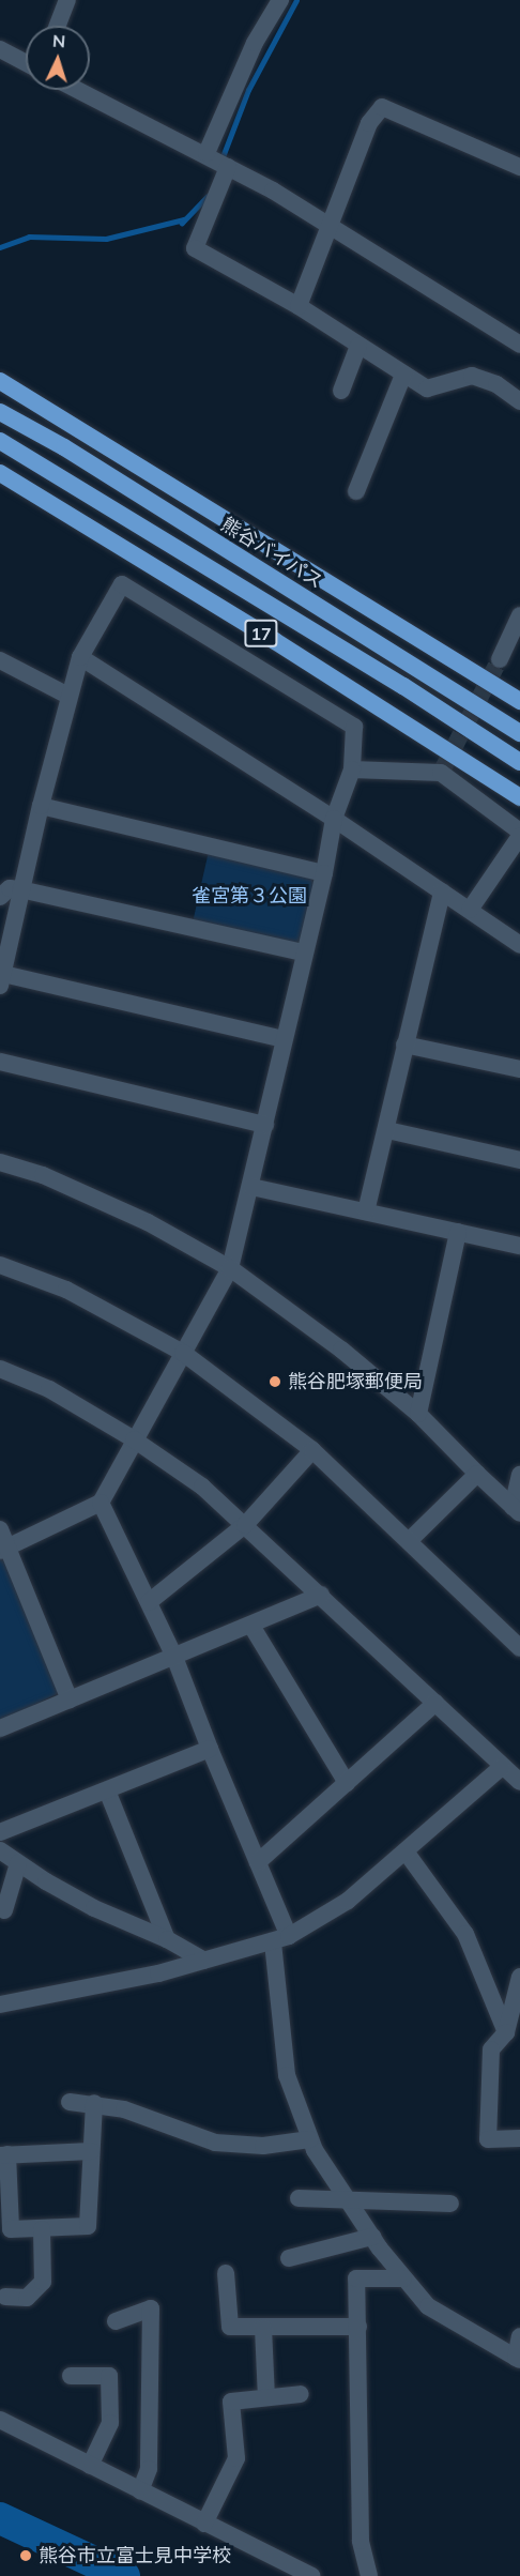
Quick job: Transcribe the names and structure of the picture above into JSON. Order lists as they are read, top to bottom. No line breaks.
{"streets":{"highway":["熊谷バイパス","17"]},"parks":["雀宮第３公園"],"places":["熊谷肥塚郵便局","熊谷市立富士見中学校"],"north":"top"}
